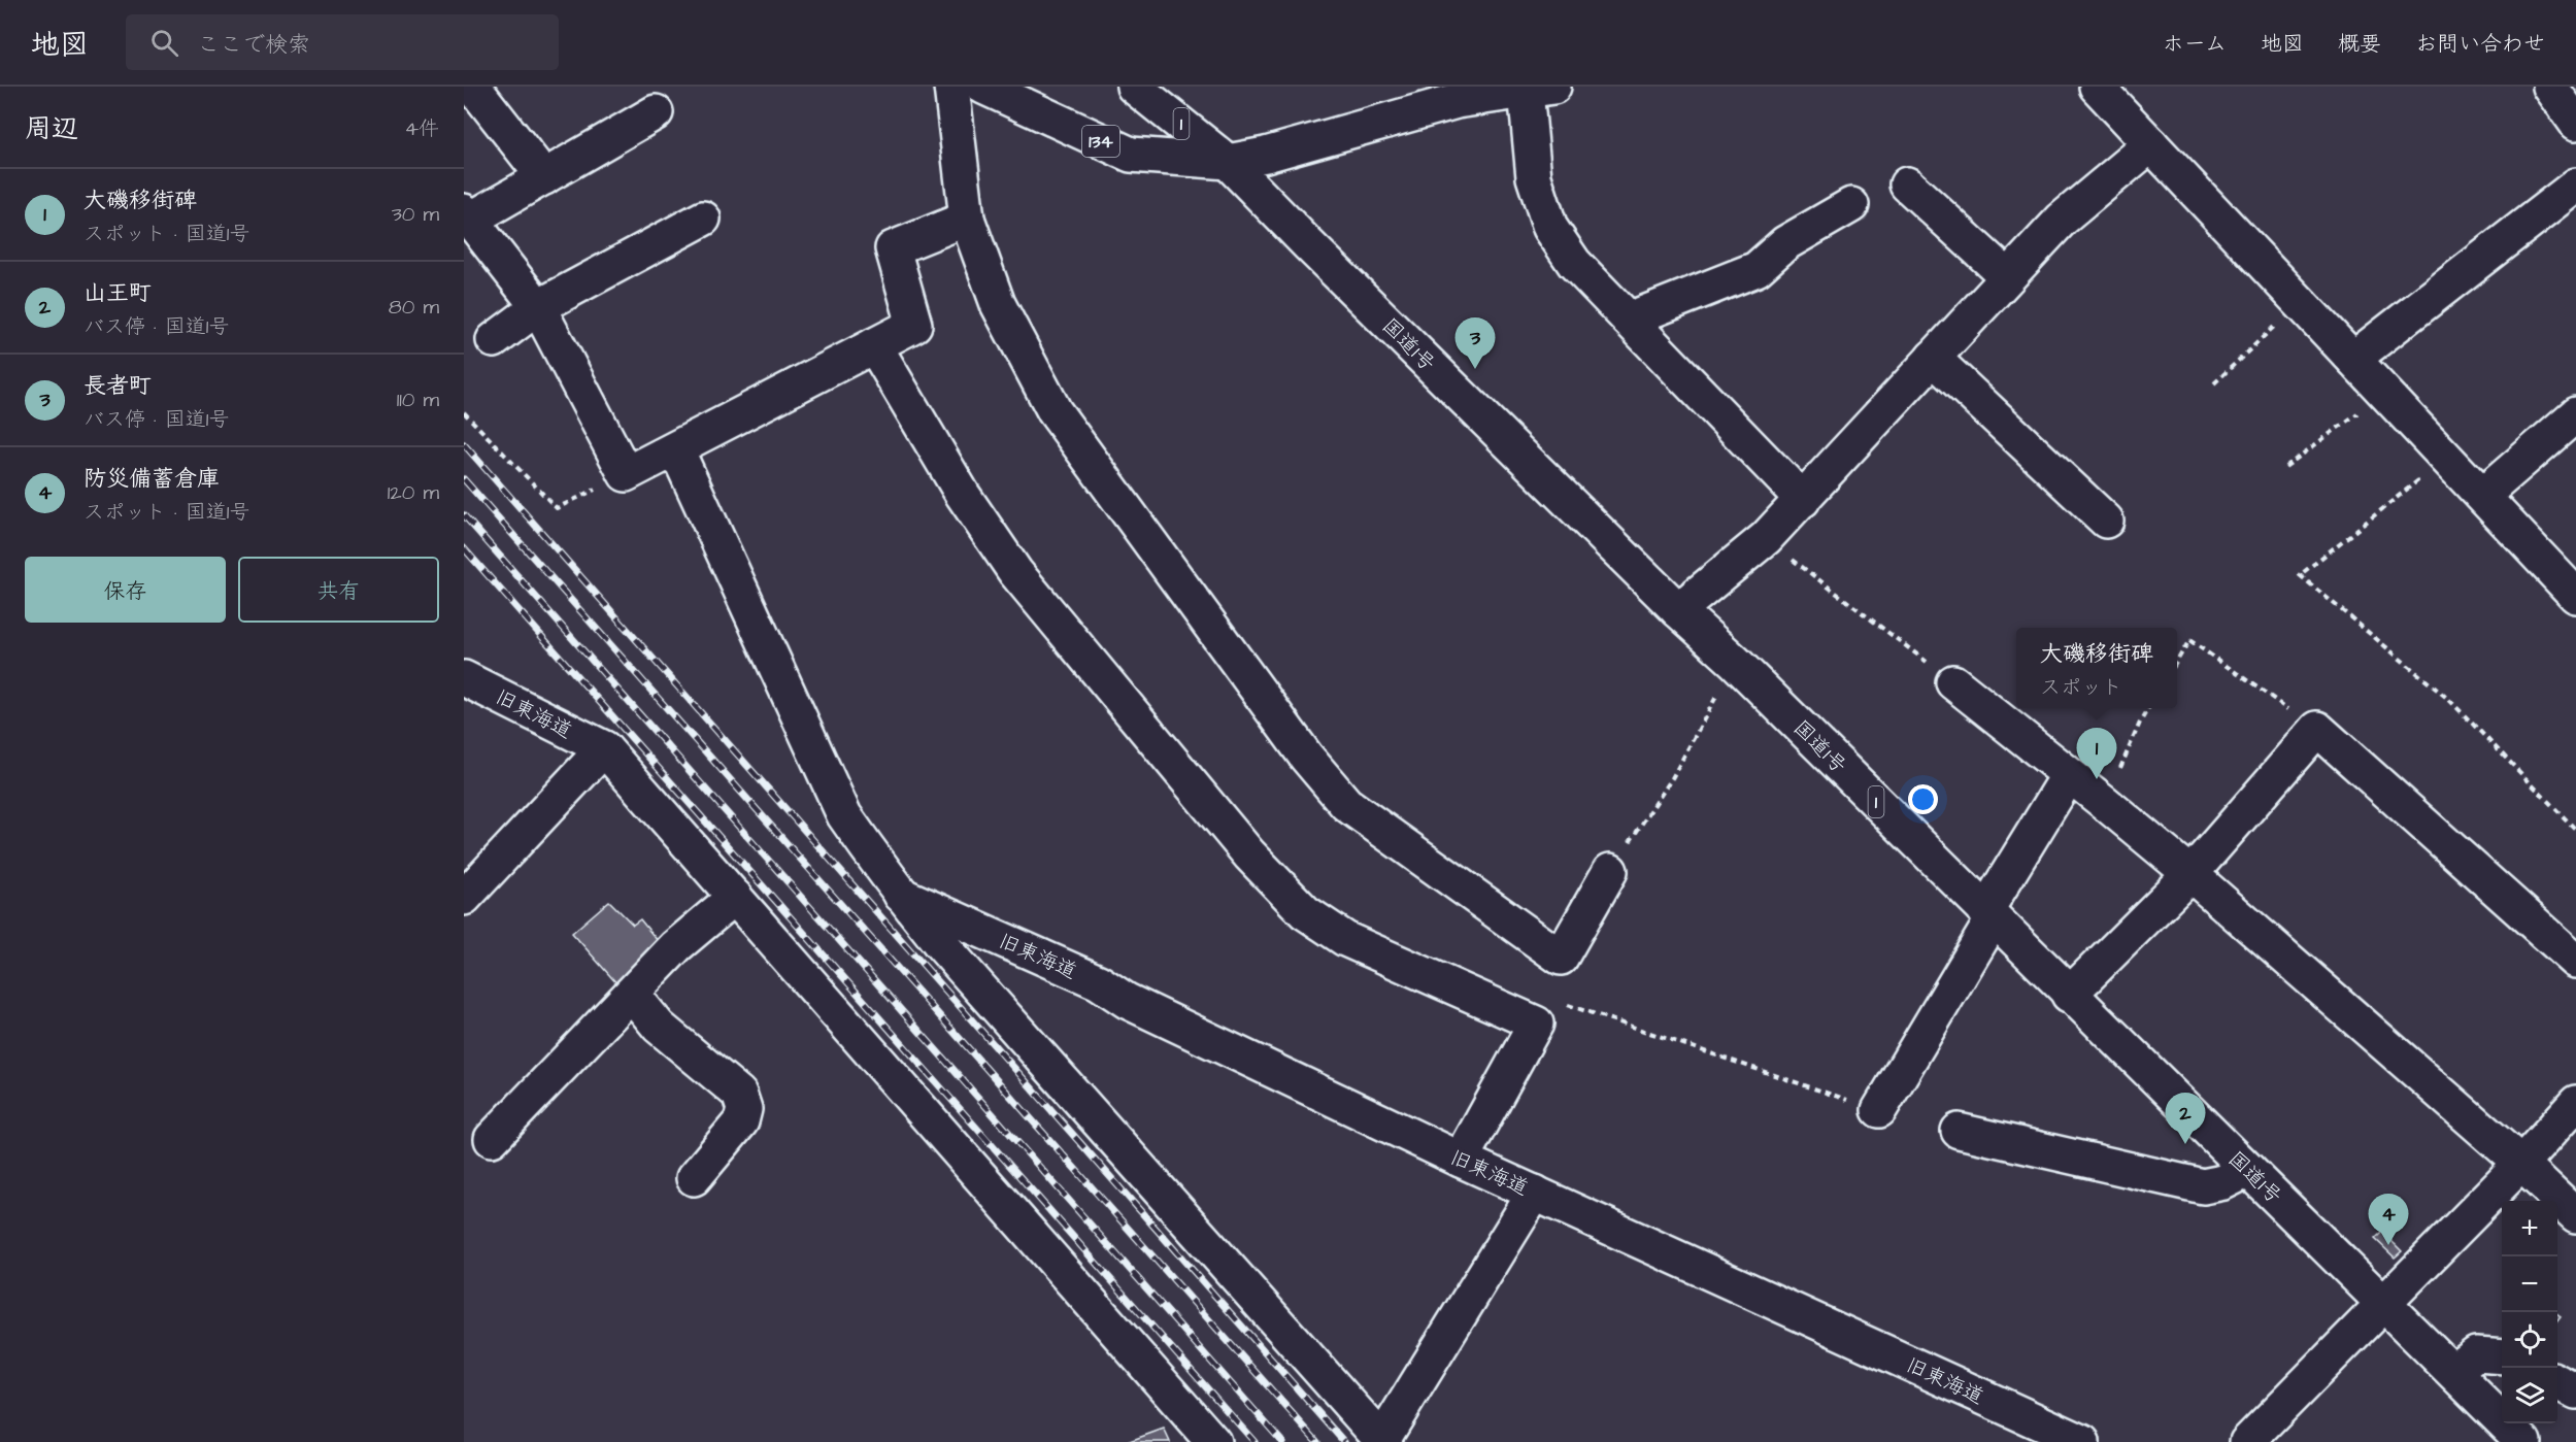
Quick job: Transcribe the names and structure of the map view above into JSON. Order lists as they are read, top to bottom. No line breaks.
{"streets":{"main road":["1","134","国道1号","旧東海道"]},"crossings":[["134","国道1号"]],"page":{"header":"地図","search":"ここで検索","nav":["ホーム","地図","概要","お問い合わせ"],"heading":["周辺","4件"],"list":[{"mark":"1","name":"大磯移街碑","note":"スポット · 国道1号","value":"30 m"},{"mark":"2","name":"山王町","note":"バス停 · 国道1号","value":"80 m"},{"mark":"3","name":"長者町","note":"バス停 · 国道1号","value":"110 m"},{"mark":"4","name":"防災備蓄倉庫","note":"スポット · 国道1号","value":"120 m"}],"pins":["3","1","2","4"],"buttons":["保存","共有"],"popup":["大磯移街碑","スポット"],"map_buttons":["+","−"]}}
